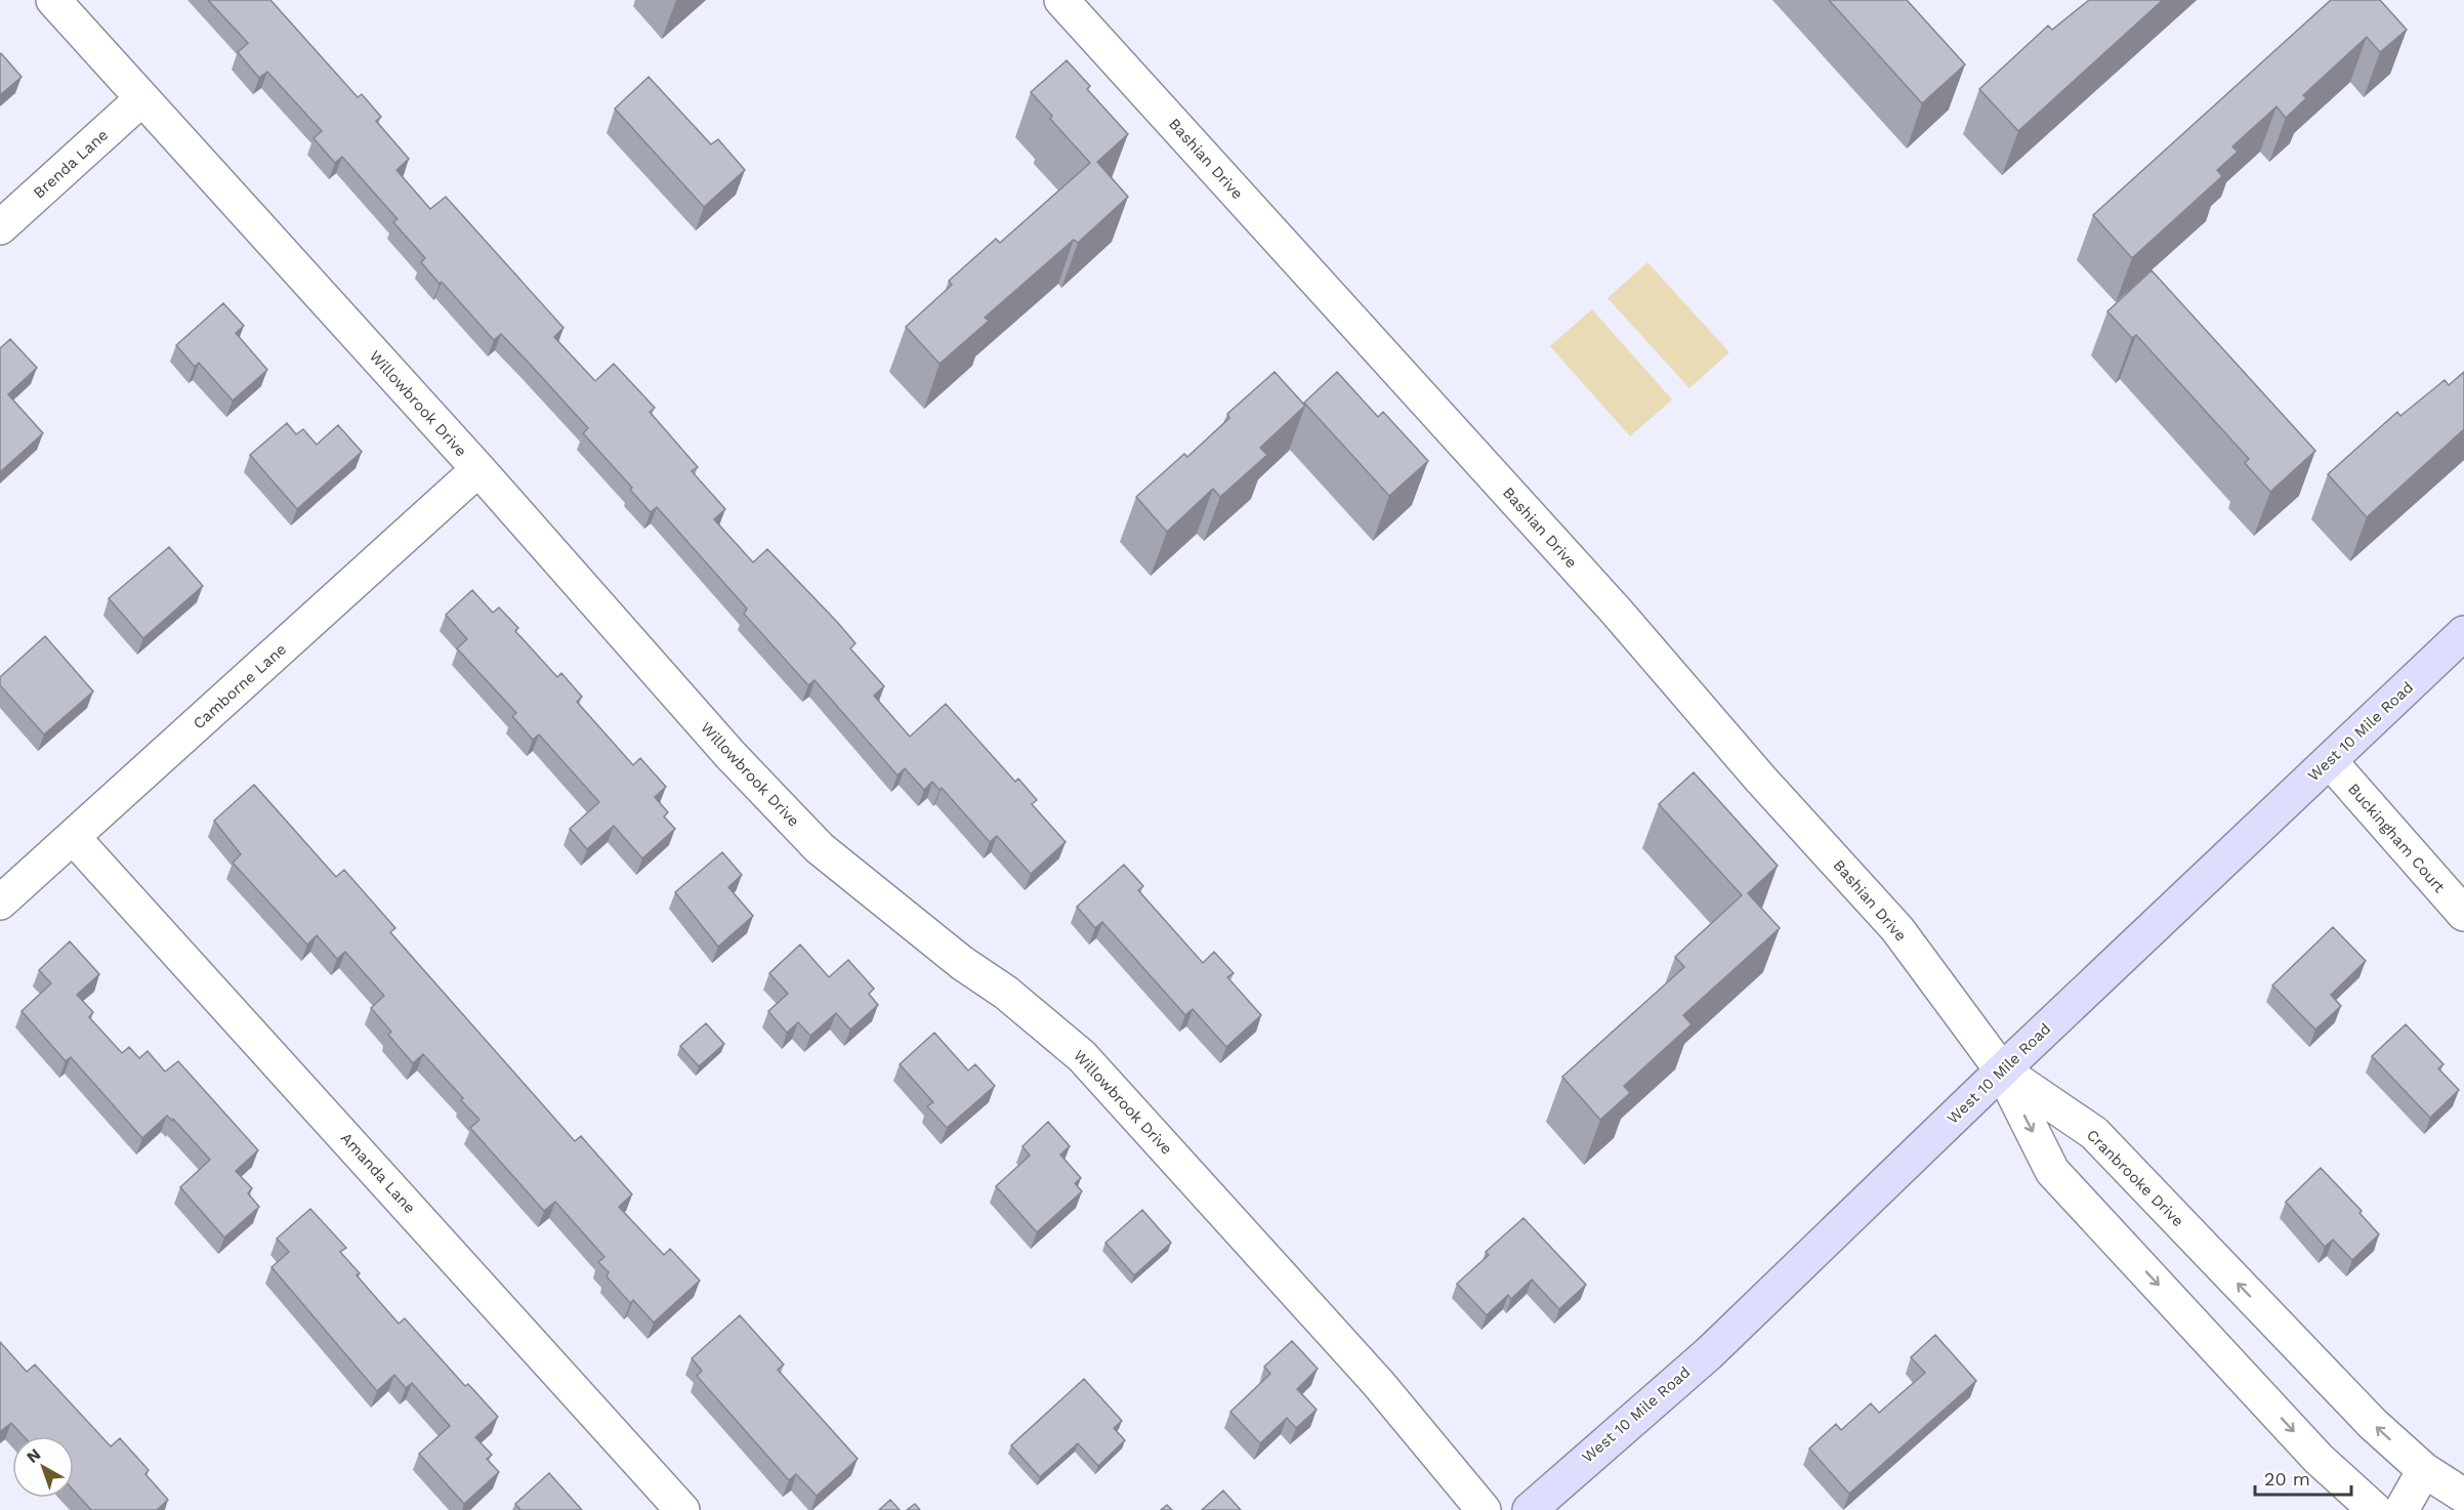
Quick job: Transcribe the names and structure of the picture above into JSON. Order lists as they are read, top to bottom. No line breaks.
{"streets":{"main road":["West 10 Mile Road"],"street":["Bashian Drive","Brenda Lane","Willowbrook Drive","Camborne Lane","Buckingham Court","Amanda Lane","Cranbrooke Drive"]},"crossings":[["Bashian Drive","West 10 Mile Road"],["Bashian Drive","Cranbrooke Drive"],["Brenda Lane","Willowbrook Drive"],["Willowbrook Drive","Camborne Lane"],["Camborne Lane","Amanda Lane"],["West 10 Mile Road","Buckingham Court"],["West 10 Mile Road","Cranbrooke Drive"]],"scale_bar":"20 m","north":"top left"}
